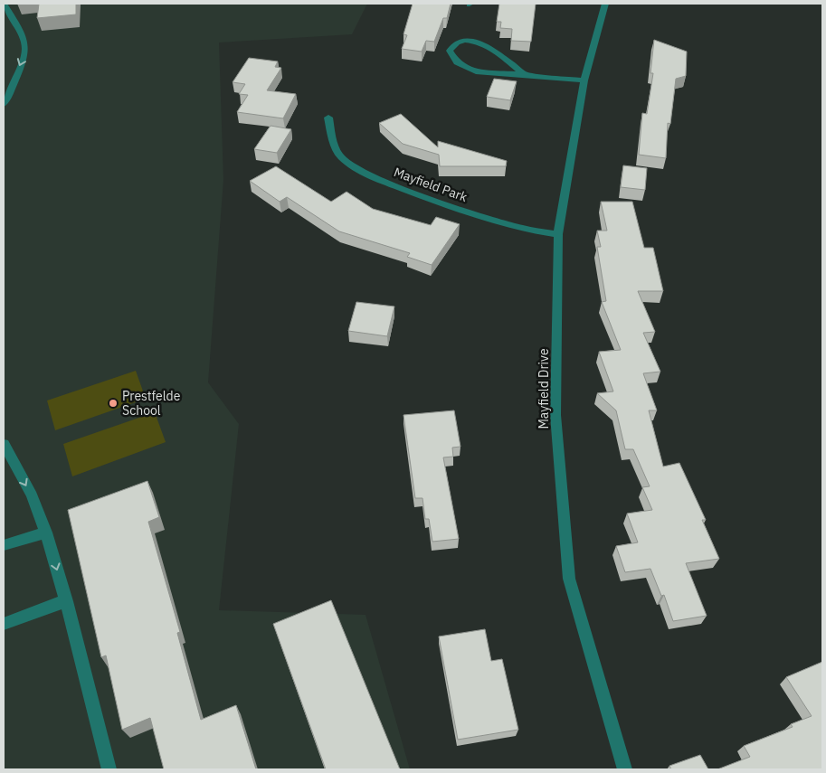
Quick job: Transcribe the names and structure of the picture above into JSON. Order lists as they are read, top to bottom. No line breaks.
{"streets":{"street":["Mayfield Park","Mayfield Drive"]},"crossings":[["Mayfield Park","Mayfield Drive"]],"places":["Prestfelde School"]}
